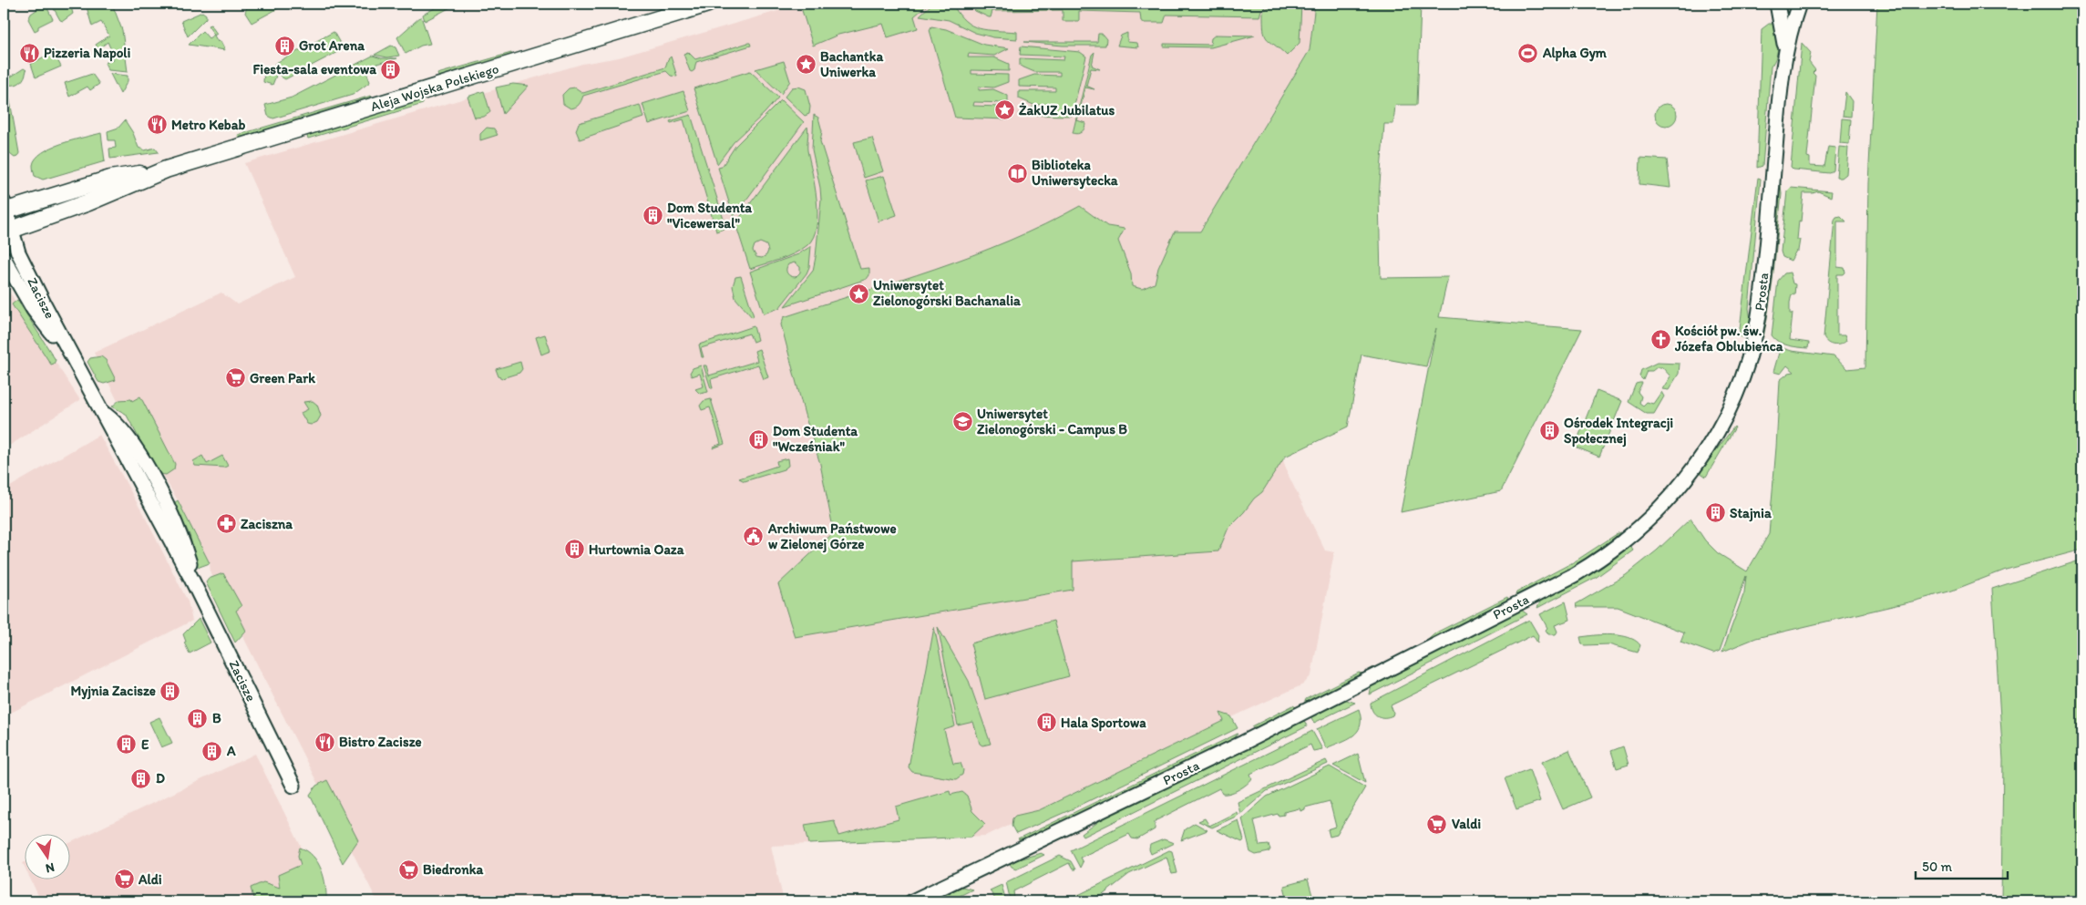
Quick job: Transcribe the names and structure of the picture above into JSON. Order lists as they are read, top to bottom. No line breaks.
{"streets":{"main road":["Aleja Wojska Polskiego"],"street":["Prosta","Zacisze"]},"crossings":[["Aleja Wojska Polskiego","Zacisze"]],"places":{"building":["Grot Arena","Fiesta-sala eventowa","Dom Studenta \"Vicewersal\"","Ośrodek Integracji Społecznej","Dom Studenta \"Wcześniak\"","Stajnia","Hurtownia Oaza","Myjnia Zacisze","B","Hala Sportowa","E","A","D"],"restaurant":["Pizzeria Napoli","Metro Kebab","Bistro Zacisze"],"sports":["Alpha Gym"],"place":["Bachantka Uniwerka","ŻakUZ Jubilatus","Uniwersytet Zielonogórski Bachanalia"],"library":["Biblioteka Uniwersytecka"],"church":["Kościół pw. św. Józefa Oblubieńca"],"supermarket":["Green Park","Valdi","Biedronka","Aldi"],"school or university":["Uniwersytet Zielonogórski - Campus B"],"pharmacy":["Zaciszna"],"public building":["Archiwum Państwowe w Zielonej Górze"]},"scale_bar":"50 m","north":"bottom"}
